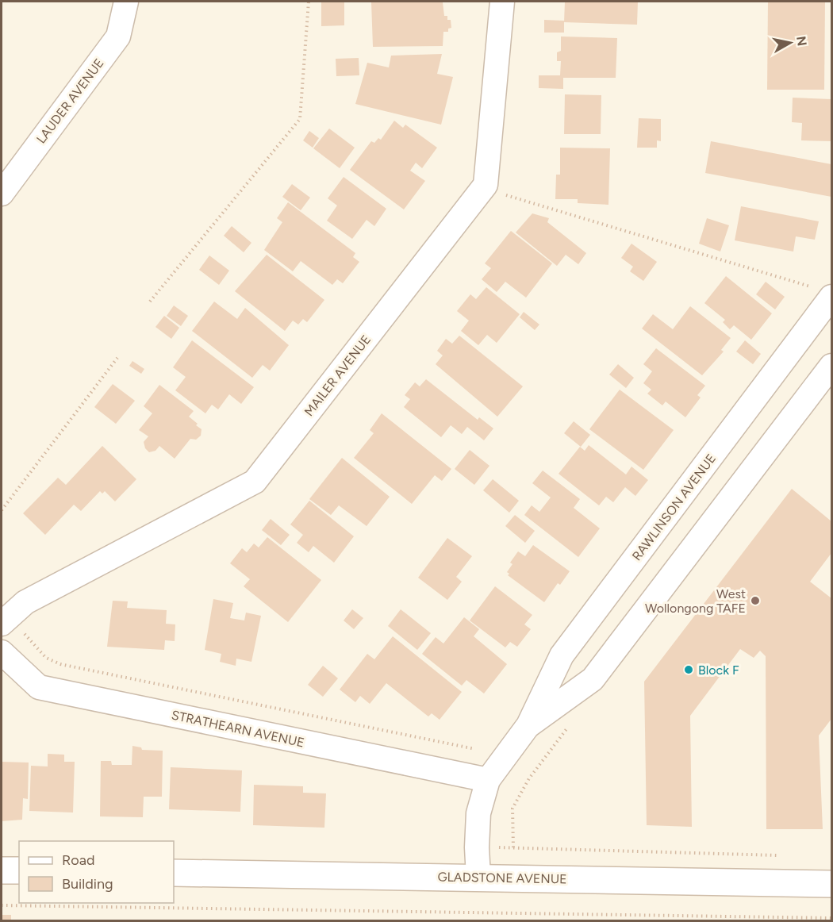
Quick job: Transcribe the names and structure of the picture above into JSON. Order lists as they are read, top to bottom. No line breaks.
{"streets":{"main road":["GLADSTONE AVENUE"],"street":["LAUDER AVENUE","MAILER AVENUE","RAWLINSON AVENUE","STRATHEARN AVENUE"]},"crossings":[["RAWLINSON AVENUE","STRATHEARN AVENUE"],["RAWLINSON AVENUE","GLADSTONE AVENUE"]],"places":["West Wollongong TAFE","Block F"],"legend":["Road","Building"],"north":"right"}
